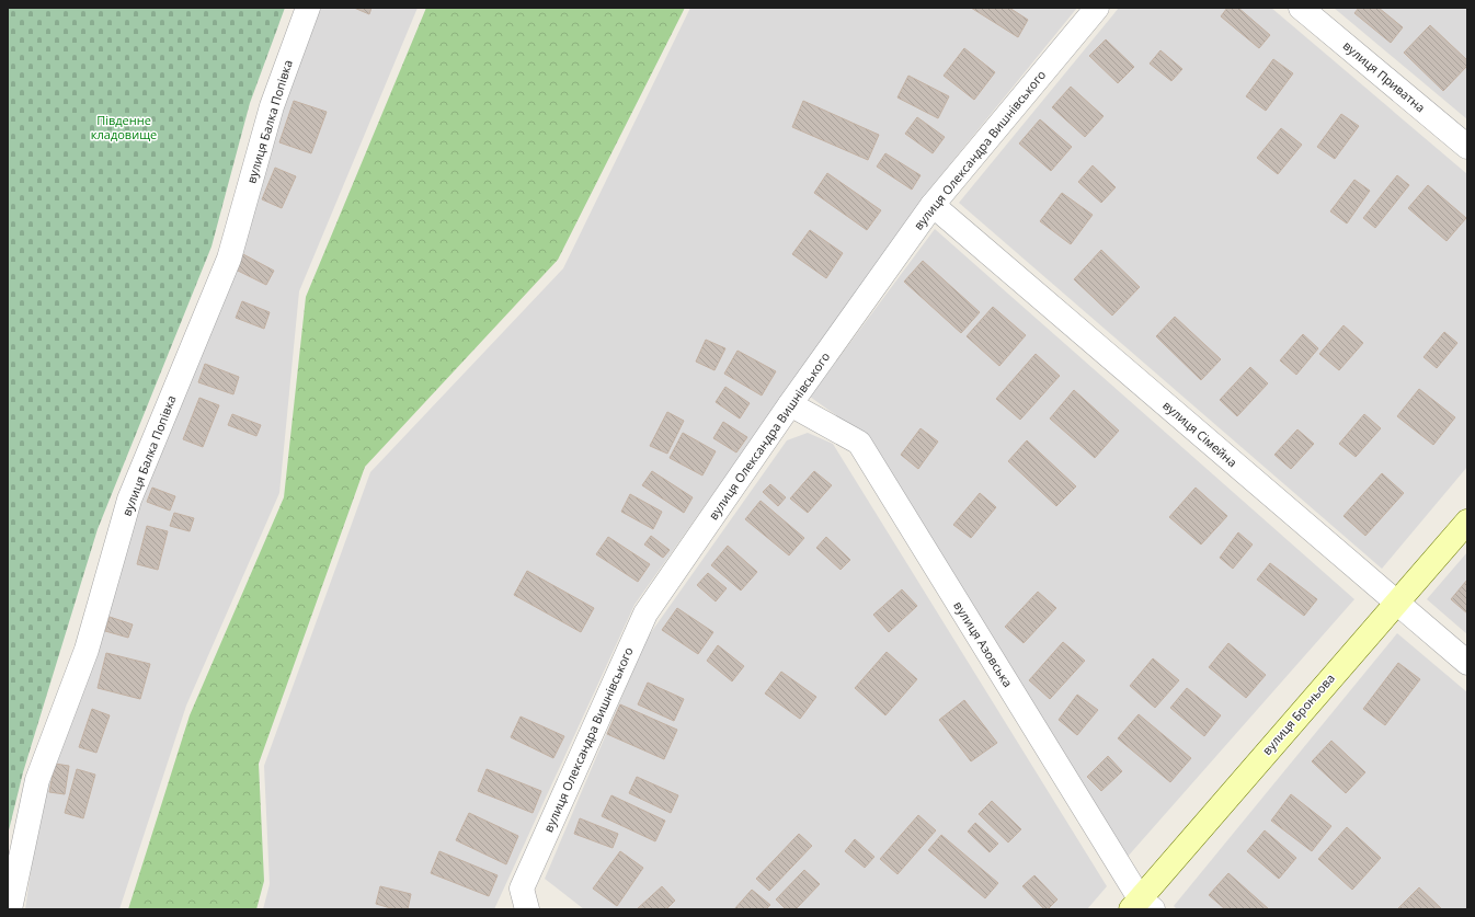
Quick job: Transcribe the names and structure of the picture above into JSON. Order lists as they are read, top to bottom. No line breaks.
{"streets":{"street":["вулиця Приватна","вулиця Балка Попівка","вулиця Олександра Вишнівського","вулиця Сімейна","вулиця Азовська","вулиця Броньова"]},"crossings":[["вулиця Олександра Вишнівського","вулиця Сімейна"],["вулиця Олександра Вишнівського","вулиця Азовська"],["вулиця Сімейна","вулиця Броньова"],["вулиця Азовська","вулиця Броньова"]],"parks":["Південне кладовище"]}
